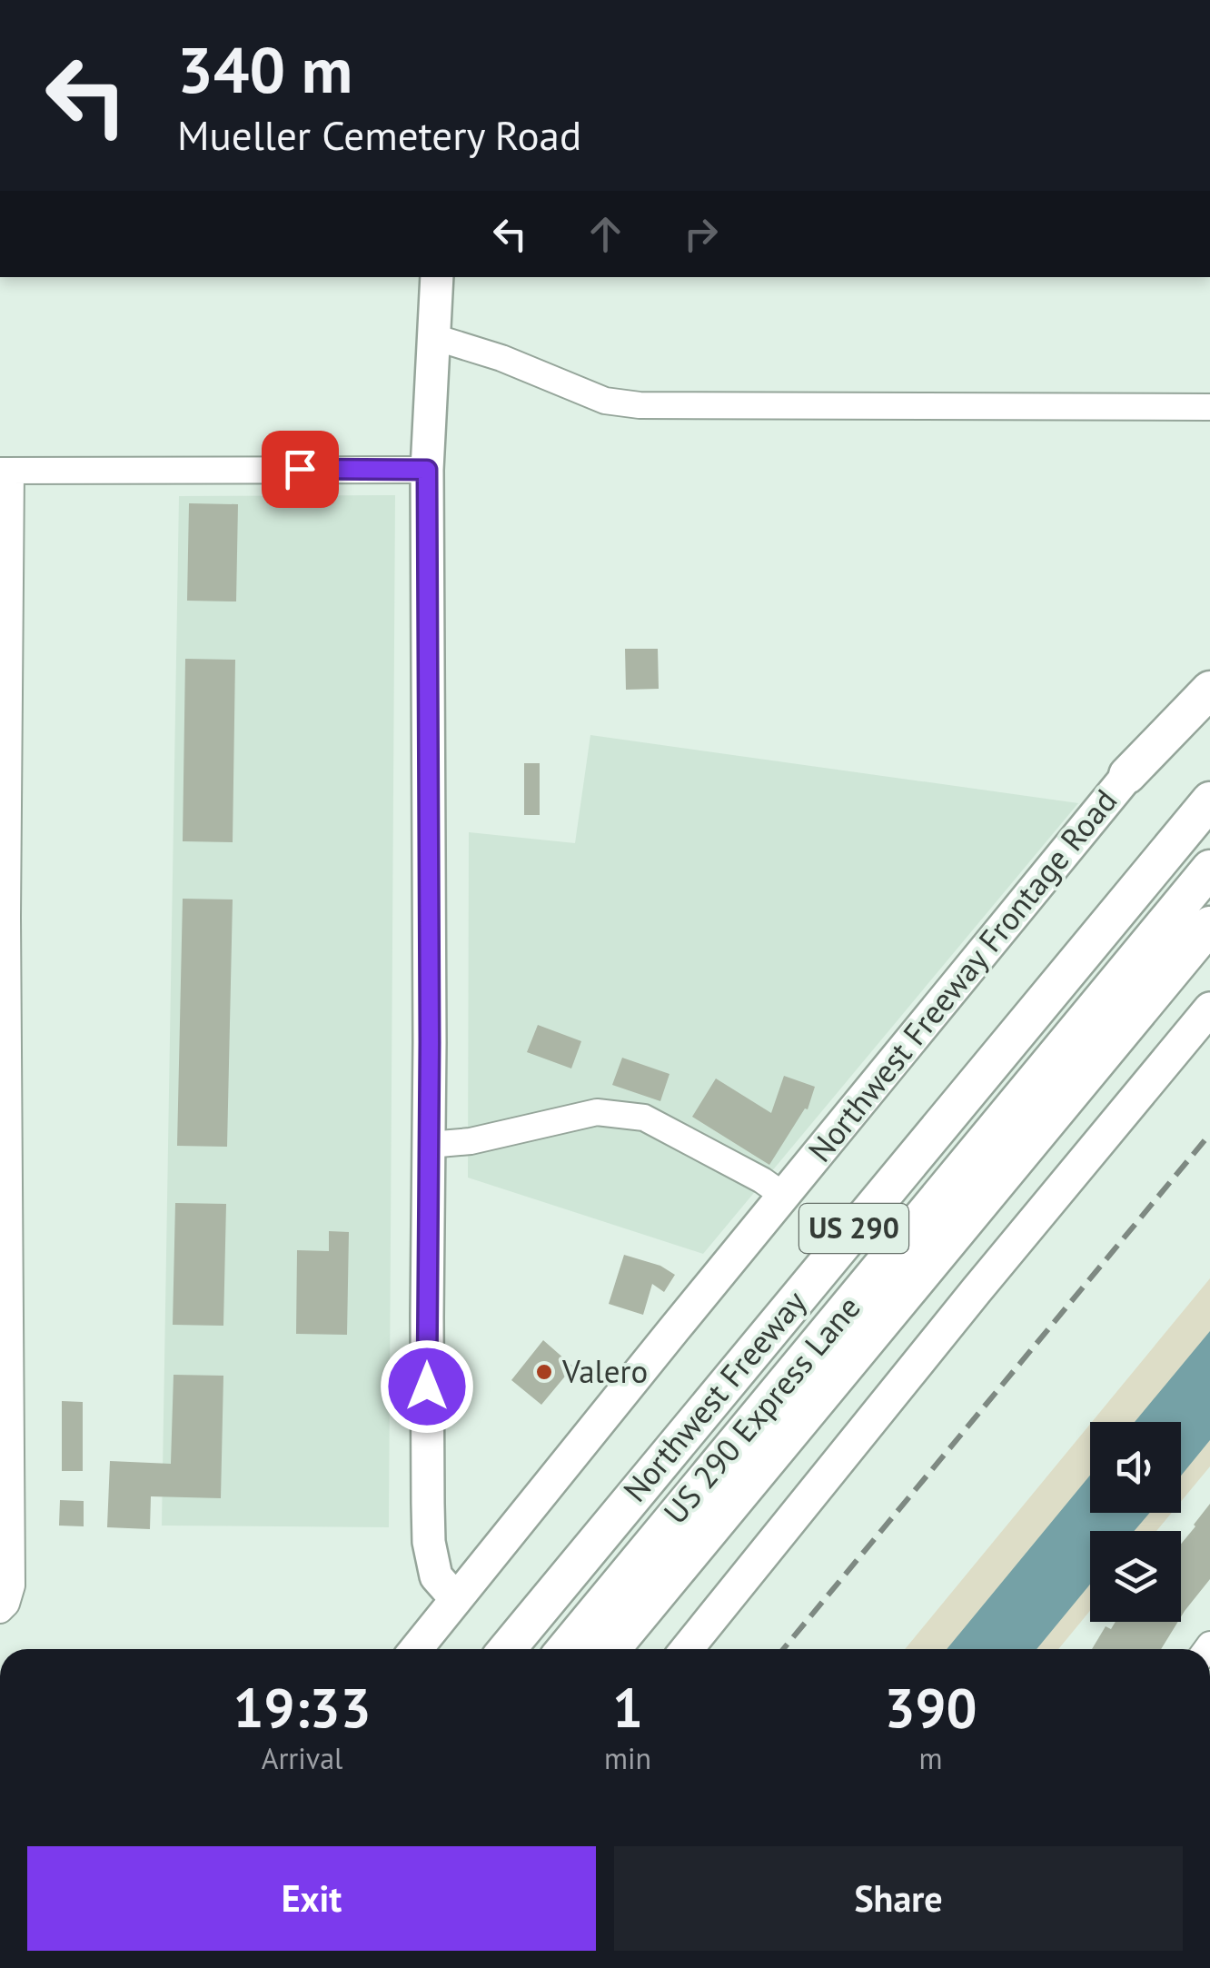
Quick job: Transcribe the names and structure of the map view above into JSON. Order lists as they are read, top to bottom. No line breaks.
{"streets":{"highway":["US 290","Northwest Freeway","US 290 Express Lane"],"main road":["Northwest Freeway Frontage Road"]},"places":["Valero"],"page":{"turn":["340 m","Mueller Cemetery Road"],"eta":["19:33","Arrival","1","min","390","m"],"buttons":["Exit","Share"]}}
